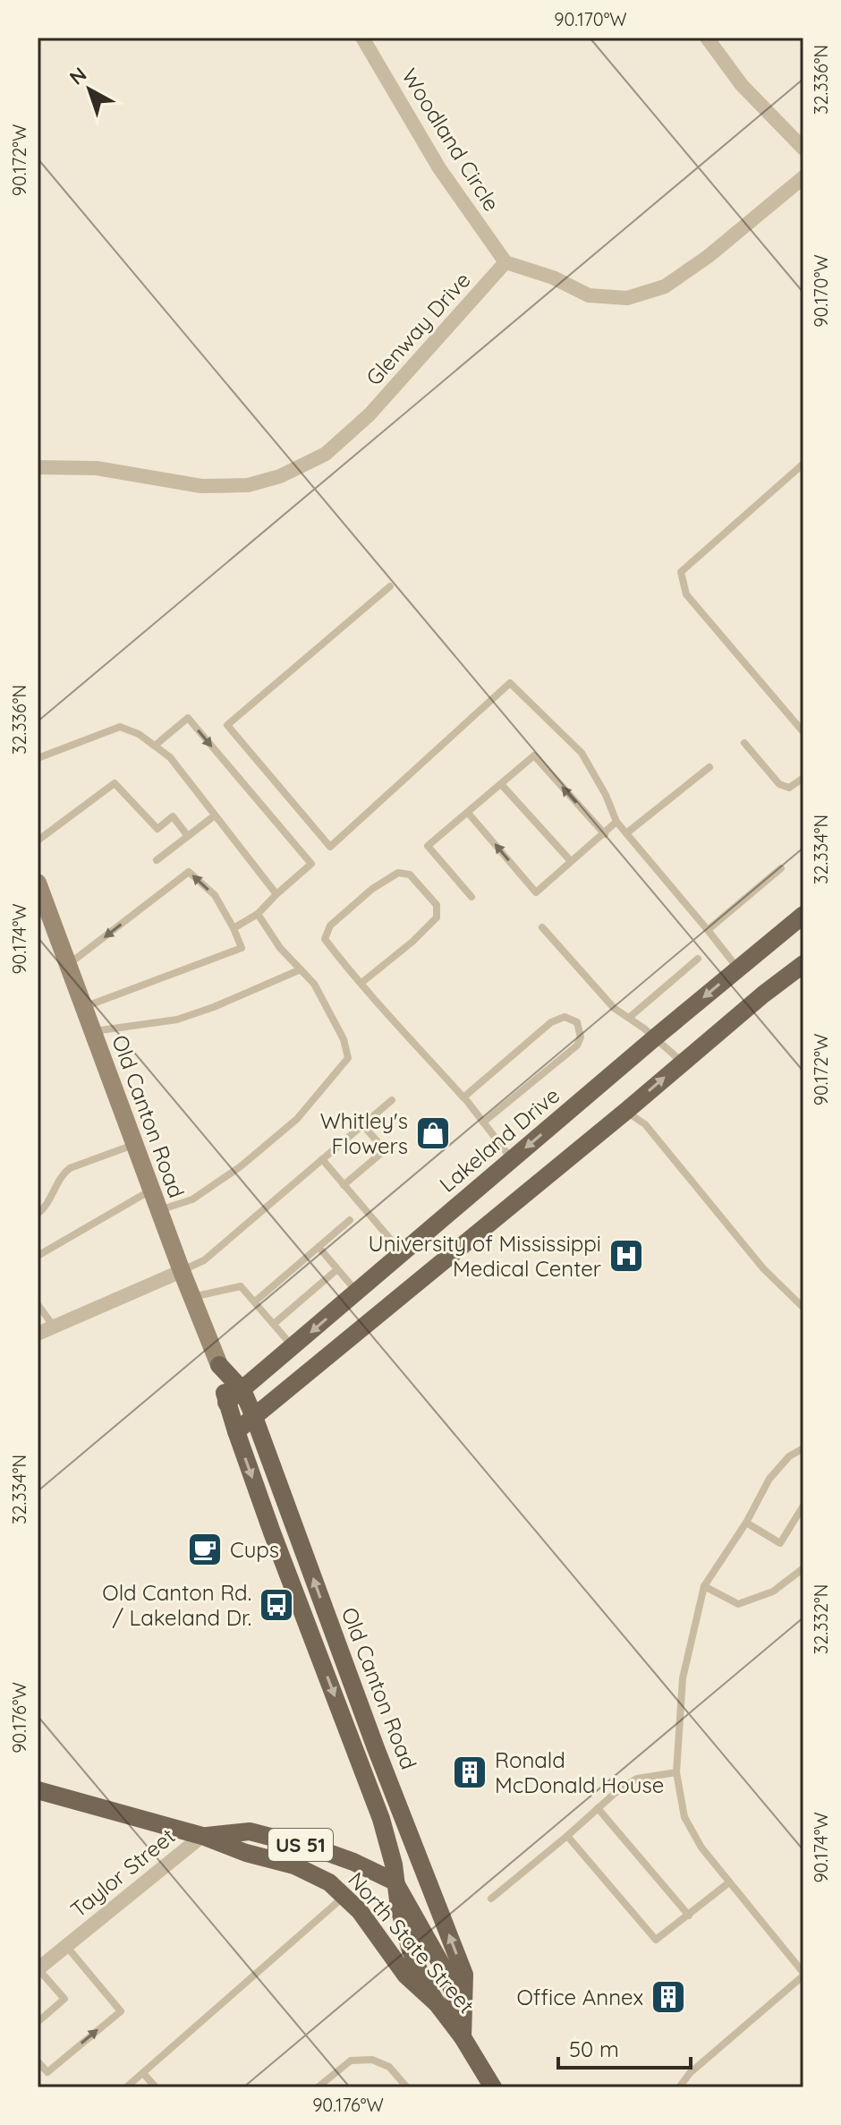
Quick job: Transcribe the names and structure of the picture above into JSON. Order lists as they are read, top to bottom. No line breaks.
{"streets":{"main road":["Old Canton Road","Lakeland Drive","US 51","North State Street"],"street":["Woodland Circle","Glenway Drive","Taylor Street"]},"crossings":[["Woodland Circle","Glenway Drive"],["Old Canton Road","Lakeland Drive"],["Old Canton Road","North State Street"],["Taylor Street","North State Street"]],"places":{"shop":["Whitley's Flowers"],"hospital":["University of Mississippi Medical Center"],"cafe":["Cups"],"bus stop":["Old Canton Rd. / Lakeland Dr."],"building":["Ronald McDonald House","Office Annex"]},"scale_bar":"50 m","north":"top left","coordinates":["90.170°W","32.336°N","90.172°W","32.334°N","90.174°W","32.332°N","90.176°W"]}
